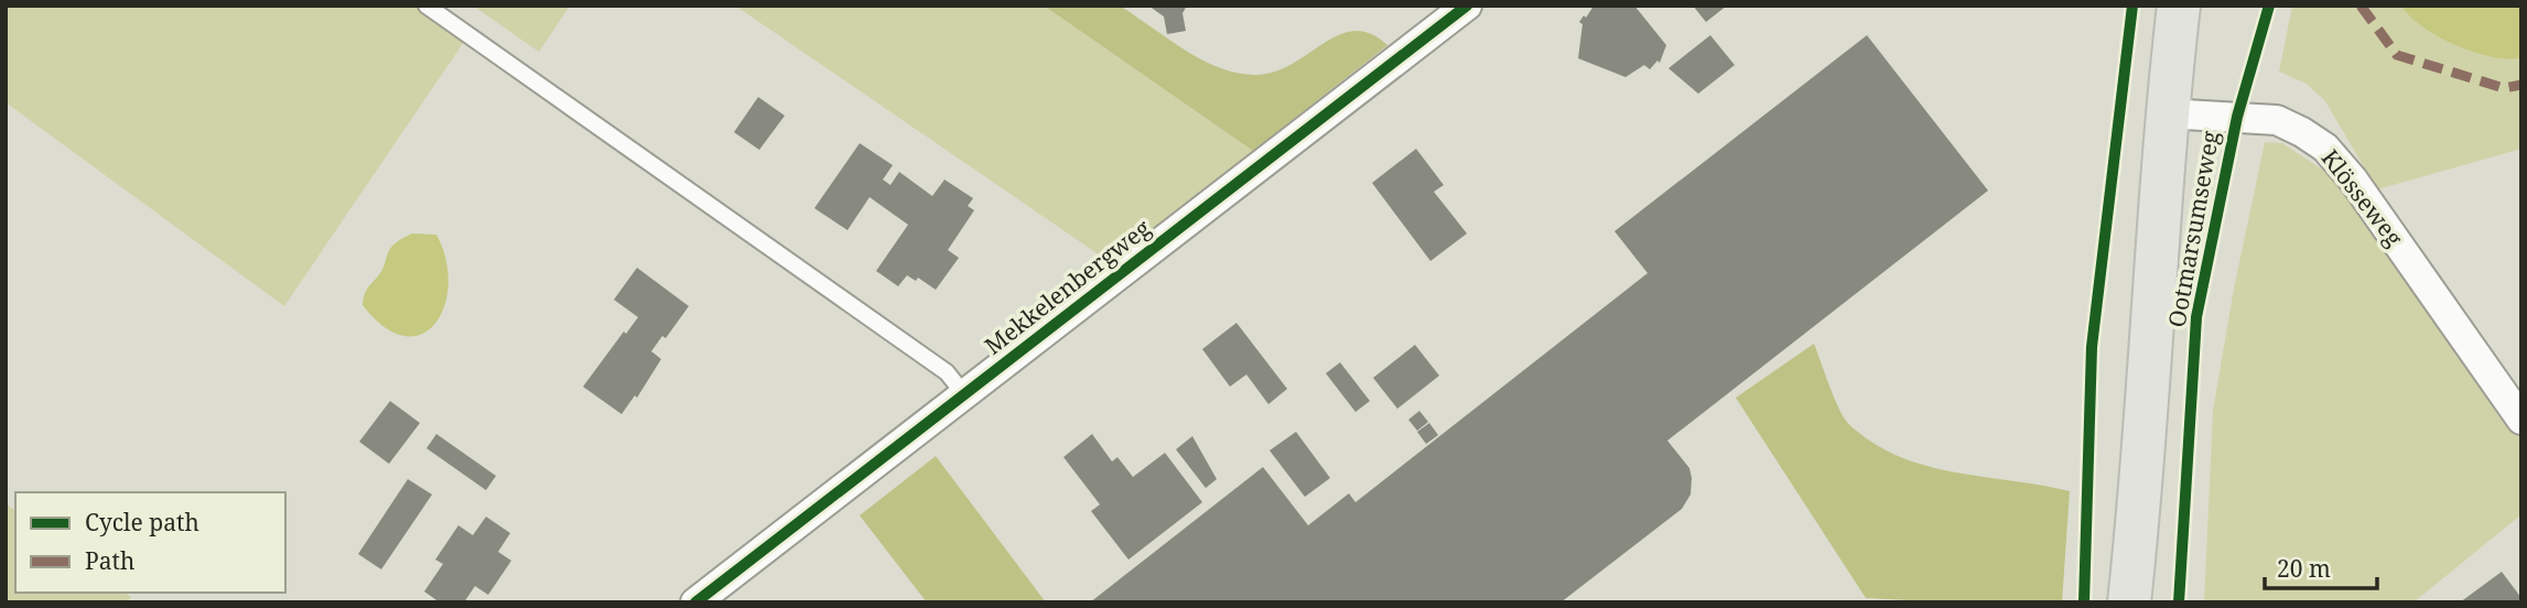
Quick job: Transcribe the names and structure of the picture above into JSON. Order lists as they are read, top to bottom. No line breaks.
{"streets":{"main road":["Ootmarsumseweg"],"street":["Klösseweg","Mekkelenbergweg"]},"crossings":[["Klösseweg","Ootmarsumseweg"]],"legend":["Cycle path","Path"],"scale_bar":"20 m"}
